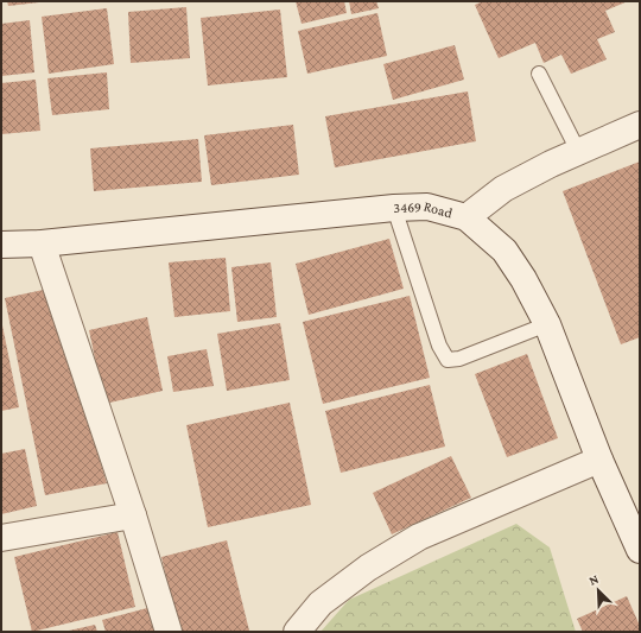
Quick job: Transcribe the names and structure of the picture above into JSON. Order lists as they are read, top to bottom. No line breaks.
{"streets":{"street":["3469 Road"]},"north":"top left"}
